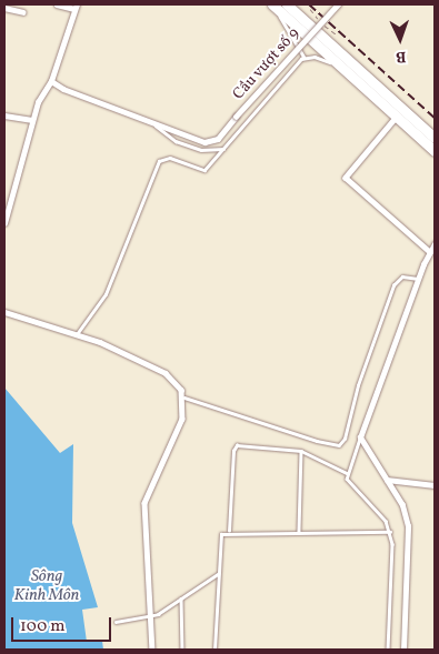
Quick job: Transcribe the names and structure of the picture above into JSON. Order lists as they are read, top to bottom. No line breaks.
{"streets":{"street":["Cầu vượt số 9"]},"water":["Sông Kinh Môn"],"scale_bar":"100 m","north":"bottom"}
